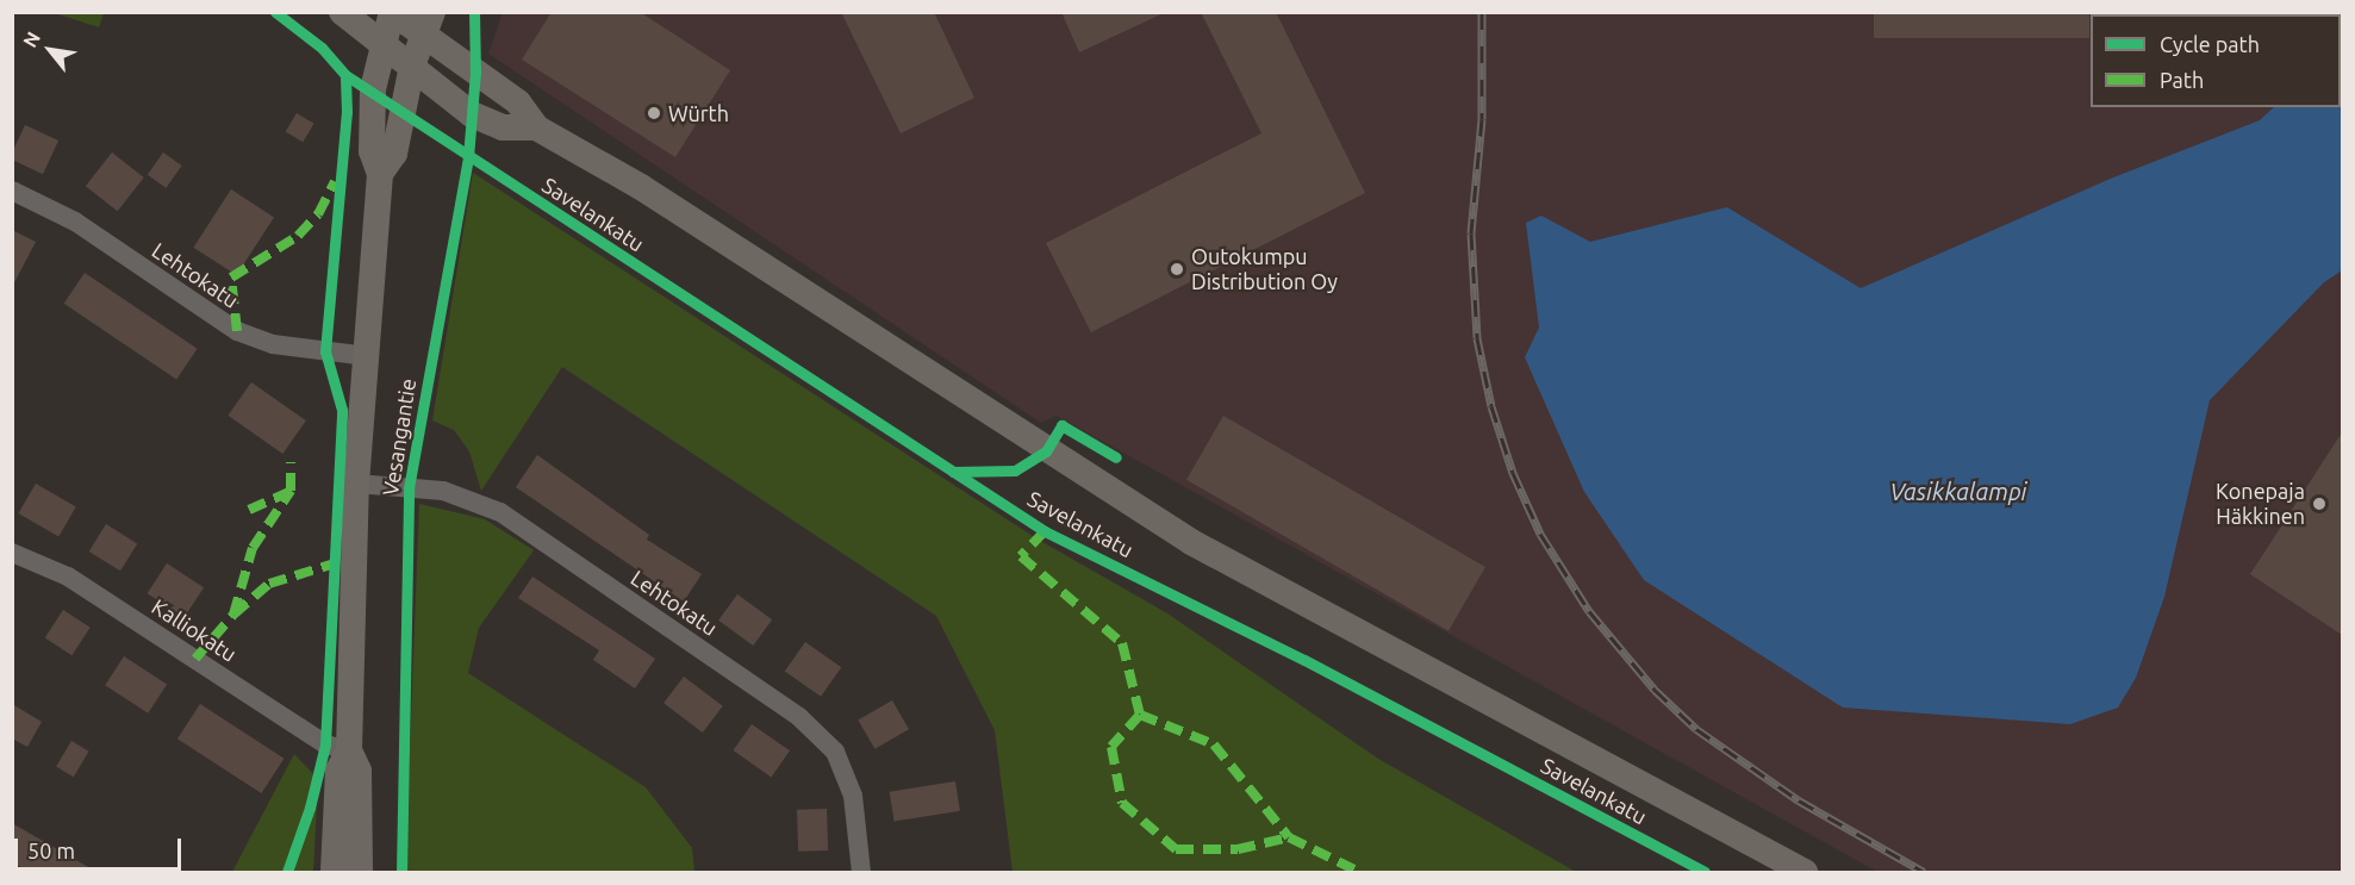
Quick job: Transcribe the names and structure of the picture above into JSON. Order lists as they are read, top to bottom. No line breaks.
{"streets":{"main road":["Savelankatu","Vesangantie"],"street":["Lehtokatu","Kalliokatu"]},"crossings":[["Savelankatu","Vesangantie"],["Lehtokatu","Vesangantie"],["Vesangantie","Kalliokatu"]],"water":["Vasikkalampi"],"places":["Würth","Outokumpu Distribution Oy","Konepaja Häkkinen"],"legend":["Cycle path","Path"],"scale_bar":"50 m","north":"top left"}
